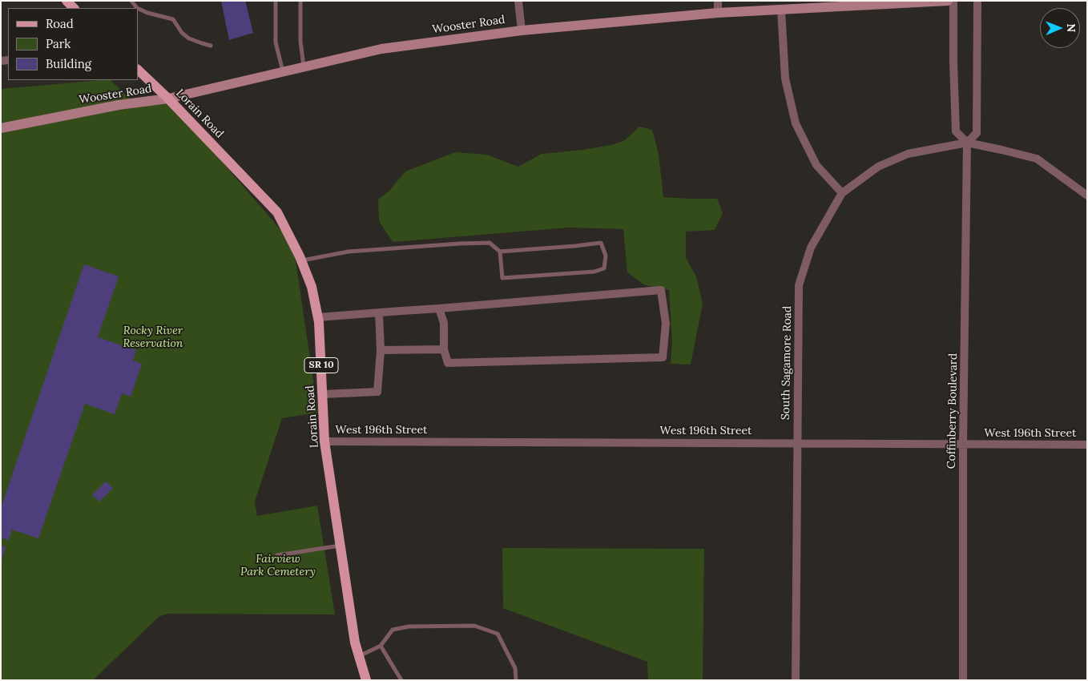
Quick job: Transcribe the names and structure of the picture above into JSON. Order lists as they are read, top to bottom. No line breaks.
{"streets":{"main road":["Wooster Road","Lorain Road","SR 10"],"street":["South Sagamore Road","Coffinberry Boulevard","West 196th Street"]},"crossings":[["Wooster Road","Lorain Road"],["Lorain Road","West 196th Street"],["South Sagamore Road","Coffinberry Boulevard"],["South Sagamore Road","West 196th Street"],["Coffinberry Boulevard","West 196th Street"]],"parks":["Rocky River Reservation","Fairview Park Cemetery"],"legend":["Road","Park","Building"],"north":"right"}
